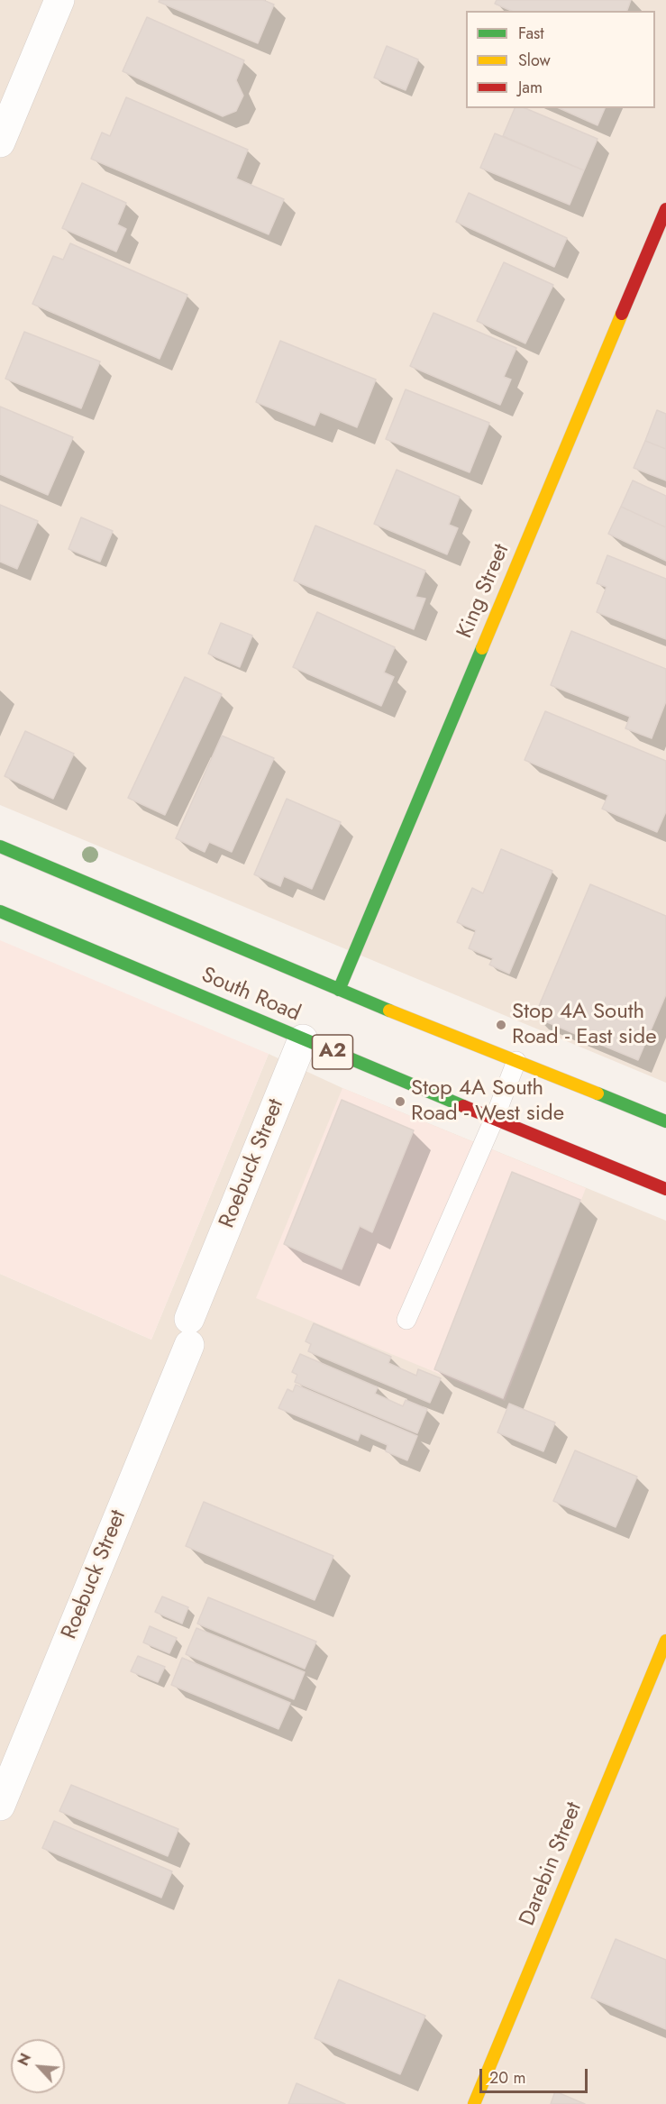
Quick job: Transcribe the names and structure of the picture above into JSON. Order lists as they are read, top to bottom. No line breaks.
{"streets":{"main road":["King Street","South Road","A2","Darebin Street"],"street":["Roebuck Street"]},"crossings":[["King Street","South Road"],["South Road","Roebuck Street"]],"places":["Stop 4A South Road - East side","Stop 4A South Road - West side"],"legend":["Fast","Slow","Jam"],"scale_bar":"20 m","north":"top left"}
